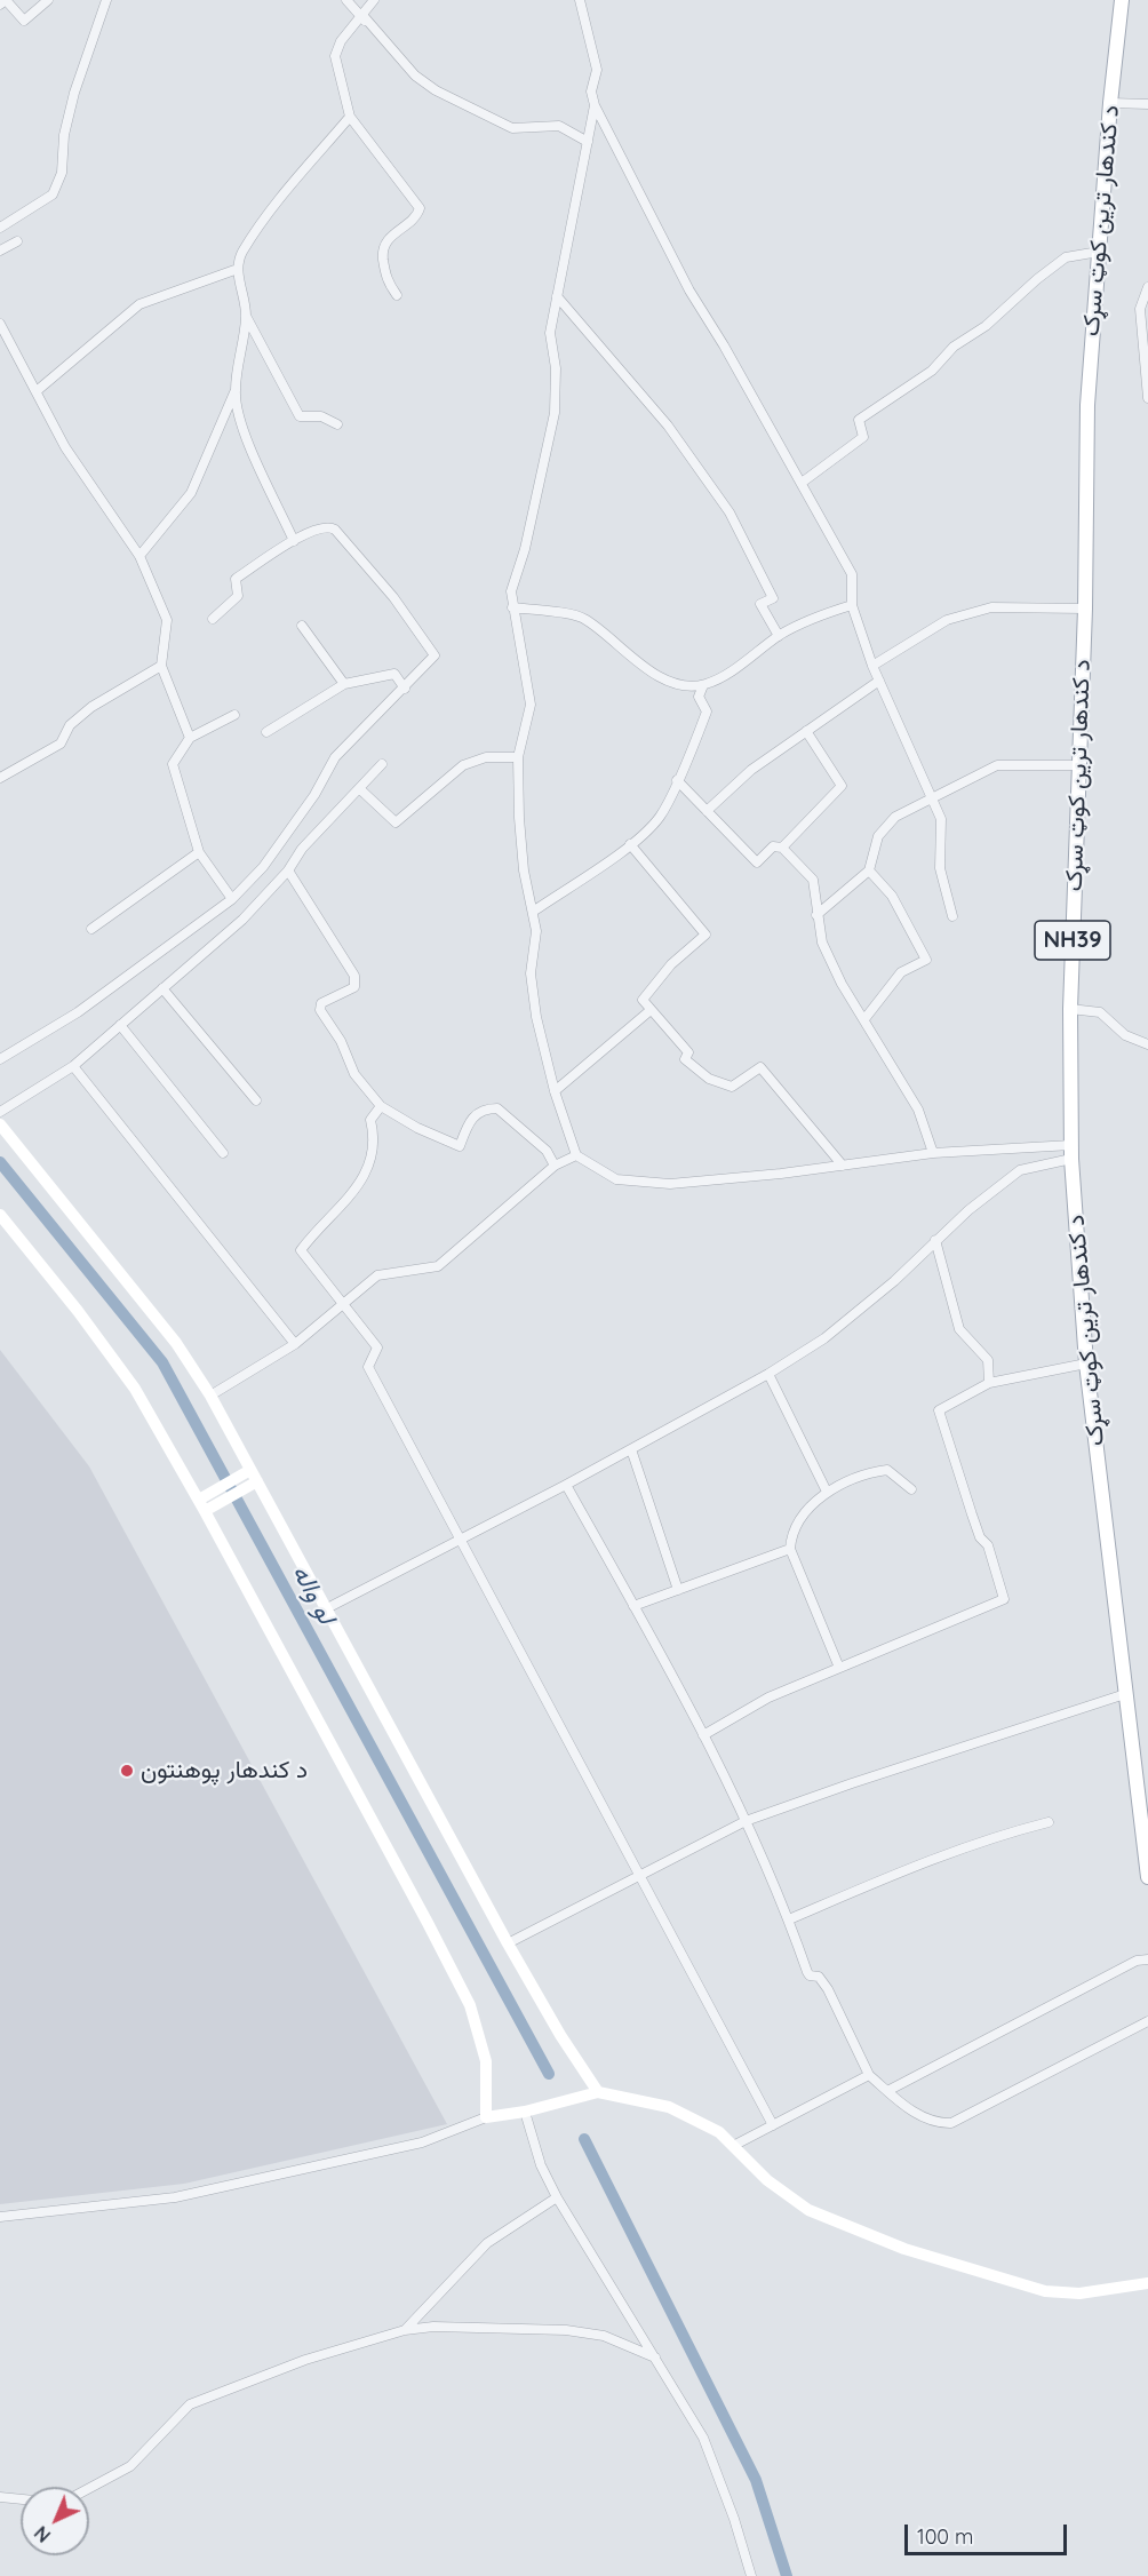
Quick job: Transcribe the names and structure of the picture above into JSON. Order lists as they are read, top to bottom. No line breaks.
{"streets":{"main road":["د کندهار ترين کوټ سړک","NH39"]},"water":["لو واله"],"places":["د کندهار پوهنتون"],"scale_bar":"100 m","north":"bottom left"}
